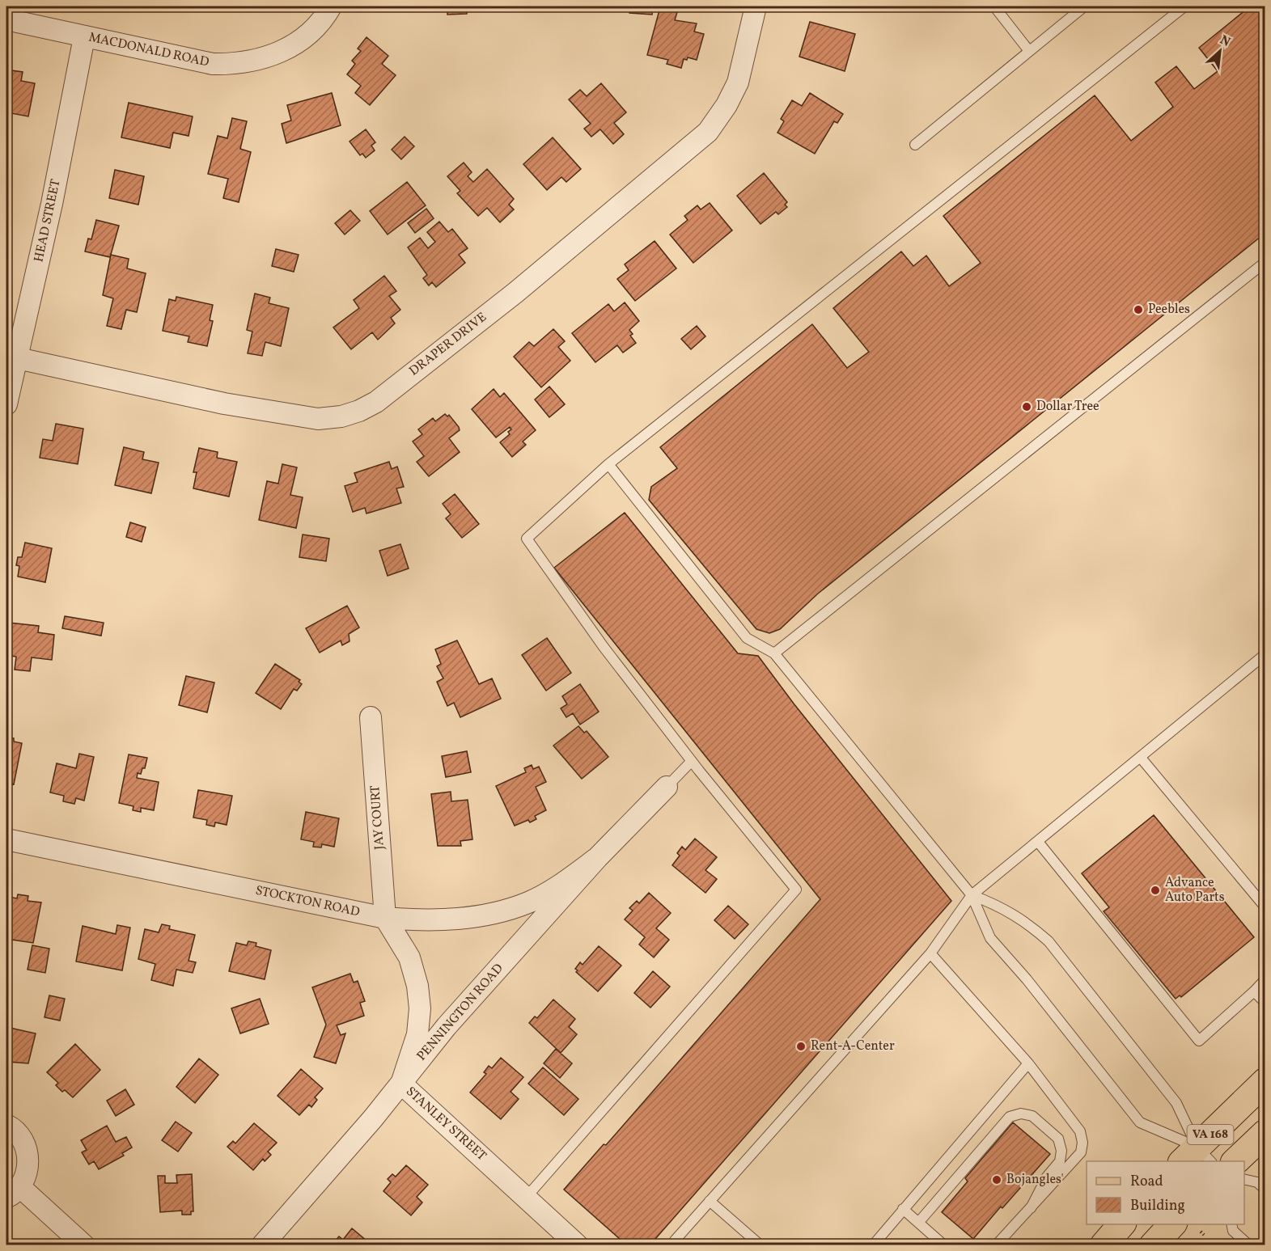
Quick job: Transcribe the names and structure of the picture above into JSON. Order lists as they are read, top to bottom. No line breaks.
{"streets":{"main road":["VA 168"],"street":["MACDONALD ROAD","HEAD STREET","DRAPER DRIVE","JAY COURT","STOCKTON ROAD","PENNINGTON ROAD","STANLEY STREET"]},"crossings":[["MACDONALD ROAD","HEAD STREET"],["HEAD STREET","DRAPER DRIVE"],["JAY COURT","STOCKTON ROAD"],["JAY COURT","STANLEY STREET"],["STOCKTON ROAD","PENNINGTON ROAD"],["STOCKTON ROAD","STANLEY STREET"],["PENNINGTON ROAD","STANLEY STREET"]],"places":["Peebles","Dollar Tree","Advance Auto Parts","Rent-A-Center","Bojangles'"],"legend":["Road","Building"],"north":"top right"}
